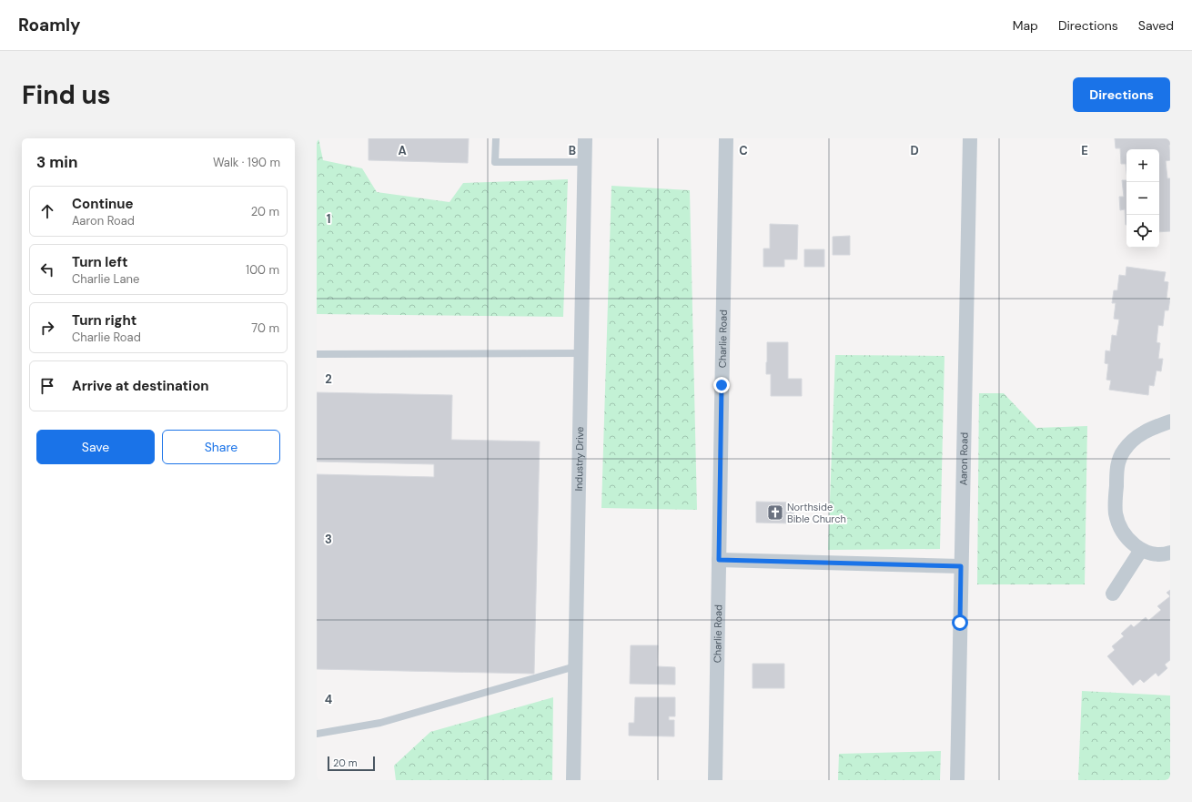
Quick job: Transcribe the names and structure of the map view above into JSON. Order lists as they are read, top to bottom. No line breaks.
{"streets":{"street":["Charlie Road","Aaron Road","Industry Drive"]},"places":{"church":["Northside Bible Church"]},"scale_bar":"20 m","page":{"header":"Roamly","nav":["Map","Directions","Saved"],"buttons":["Directions",["Save","Share"]],"title":"Find us","heading":["3 min","Walk · 190 m"],"map_buttons":["+","−"],"list":[["Continue","Aaron Road","20 m"],["Turn left","Charlie Lane","100 m"],["Turn right","Charlie Road","70 m"],"Arrive at destination"],"scale":"20 m"},"grid":{"columns":["A","B","C","D","E"],"rows":["1","2","3","4"]}}
